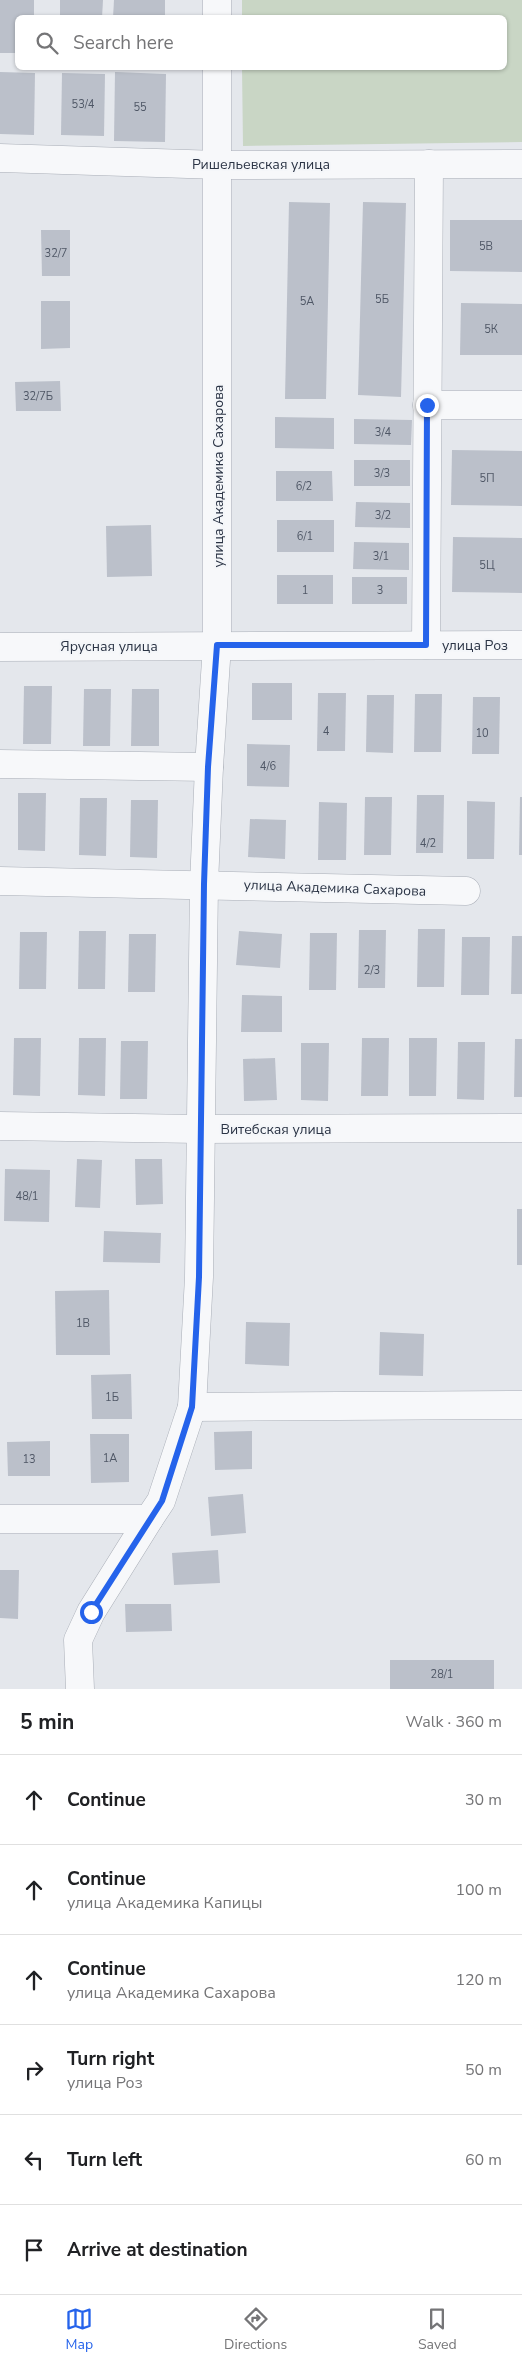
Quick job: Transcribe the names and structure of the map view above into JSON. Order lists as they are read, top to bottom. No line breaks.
{"streets":{"street":["Ришельевская улица","улица Академика Сахарова","улица Роз","Ярусная улица","Витебская улица"]},"crossings":[["Ришельевская улица","улица Академика Сахарова"],["улица Академика Сахарова","улица Роз"],["улица Академика Сахарова","Ярусная улица"],["улица Академика Сахарова","Витебская улица"],["улица Роз","Ярусная улица"]],"house_numbers":["53/4","55","5В","32/7","5Б","5А","5К","32/7Б","3/4","3/3","5П","6/2","3/2","6/1","3/1","5Ц","1","3","4","10","4/6","4/2","2/3","48/1","1В","1Б","1А","13","28/1"],"page":{"search":"Search here","heading":["5 min","Walk · 360 m"],"list":[["Continue","30 m"],["Continue","улица Академика Капицы","100 m"],["Continue","улица Академика Сахарова","120 m"],["Turn right","улица Роз","50 m"],["Turn left","60 m"],"Arrive at destination"],"nav":["Map","Directions","Saved"]}}
